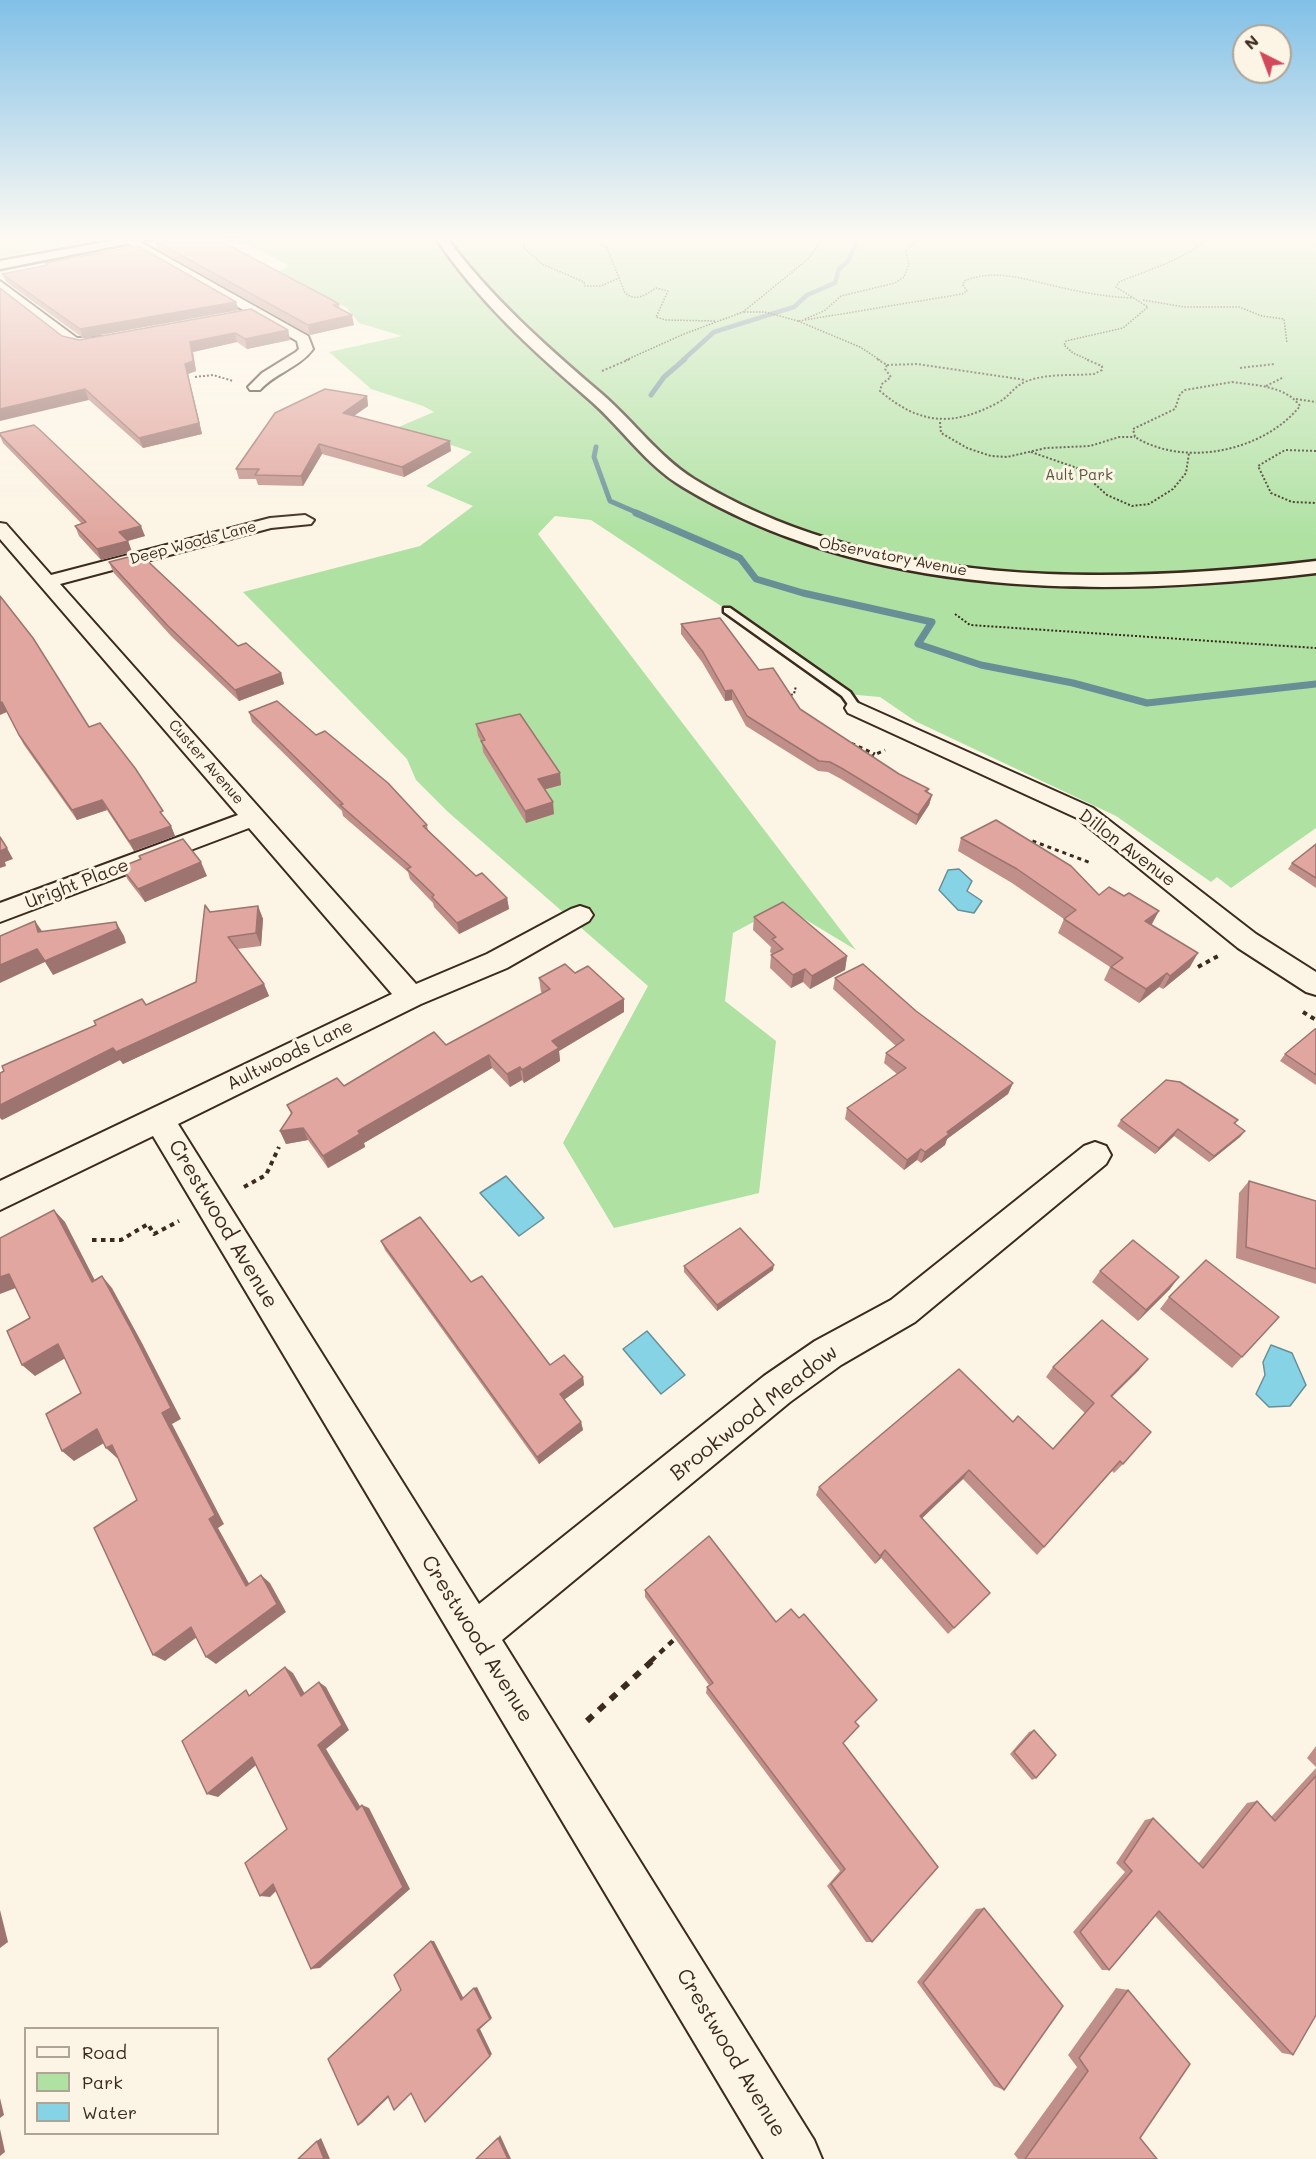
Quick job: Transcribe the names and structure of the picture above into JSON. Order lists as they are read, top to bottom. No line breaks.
{"streets":{"street":["Deep Woods Lane","Observatory Avenue","Custer Avenue","Dillon Avenue","Uright Place","Aultwoods Lane","Crestwood Avenue","Brookwood Meadow"]},"crossings":[["Deep Woods Lane","Custer Avenue"],["Custer Avenue","Uright Place"],["Custer Avenue","Aultwoods Lane"],["Aultwoods Lane","Crestwood Avenue"],["Crestwood Avenue","Brookwood Meadow"]],"parks":["Ault Park"],"legend":["Road","Park","Water"],"north":"top left"}
